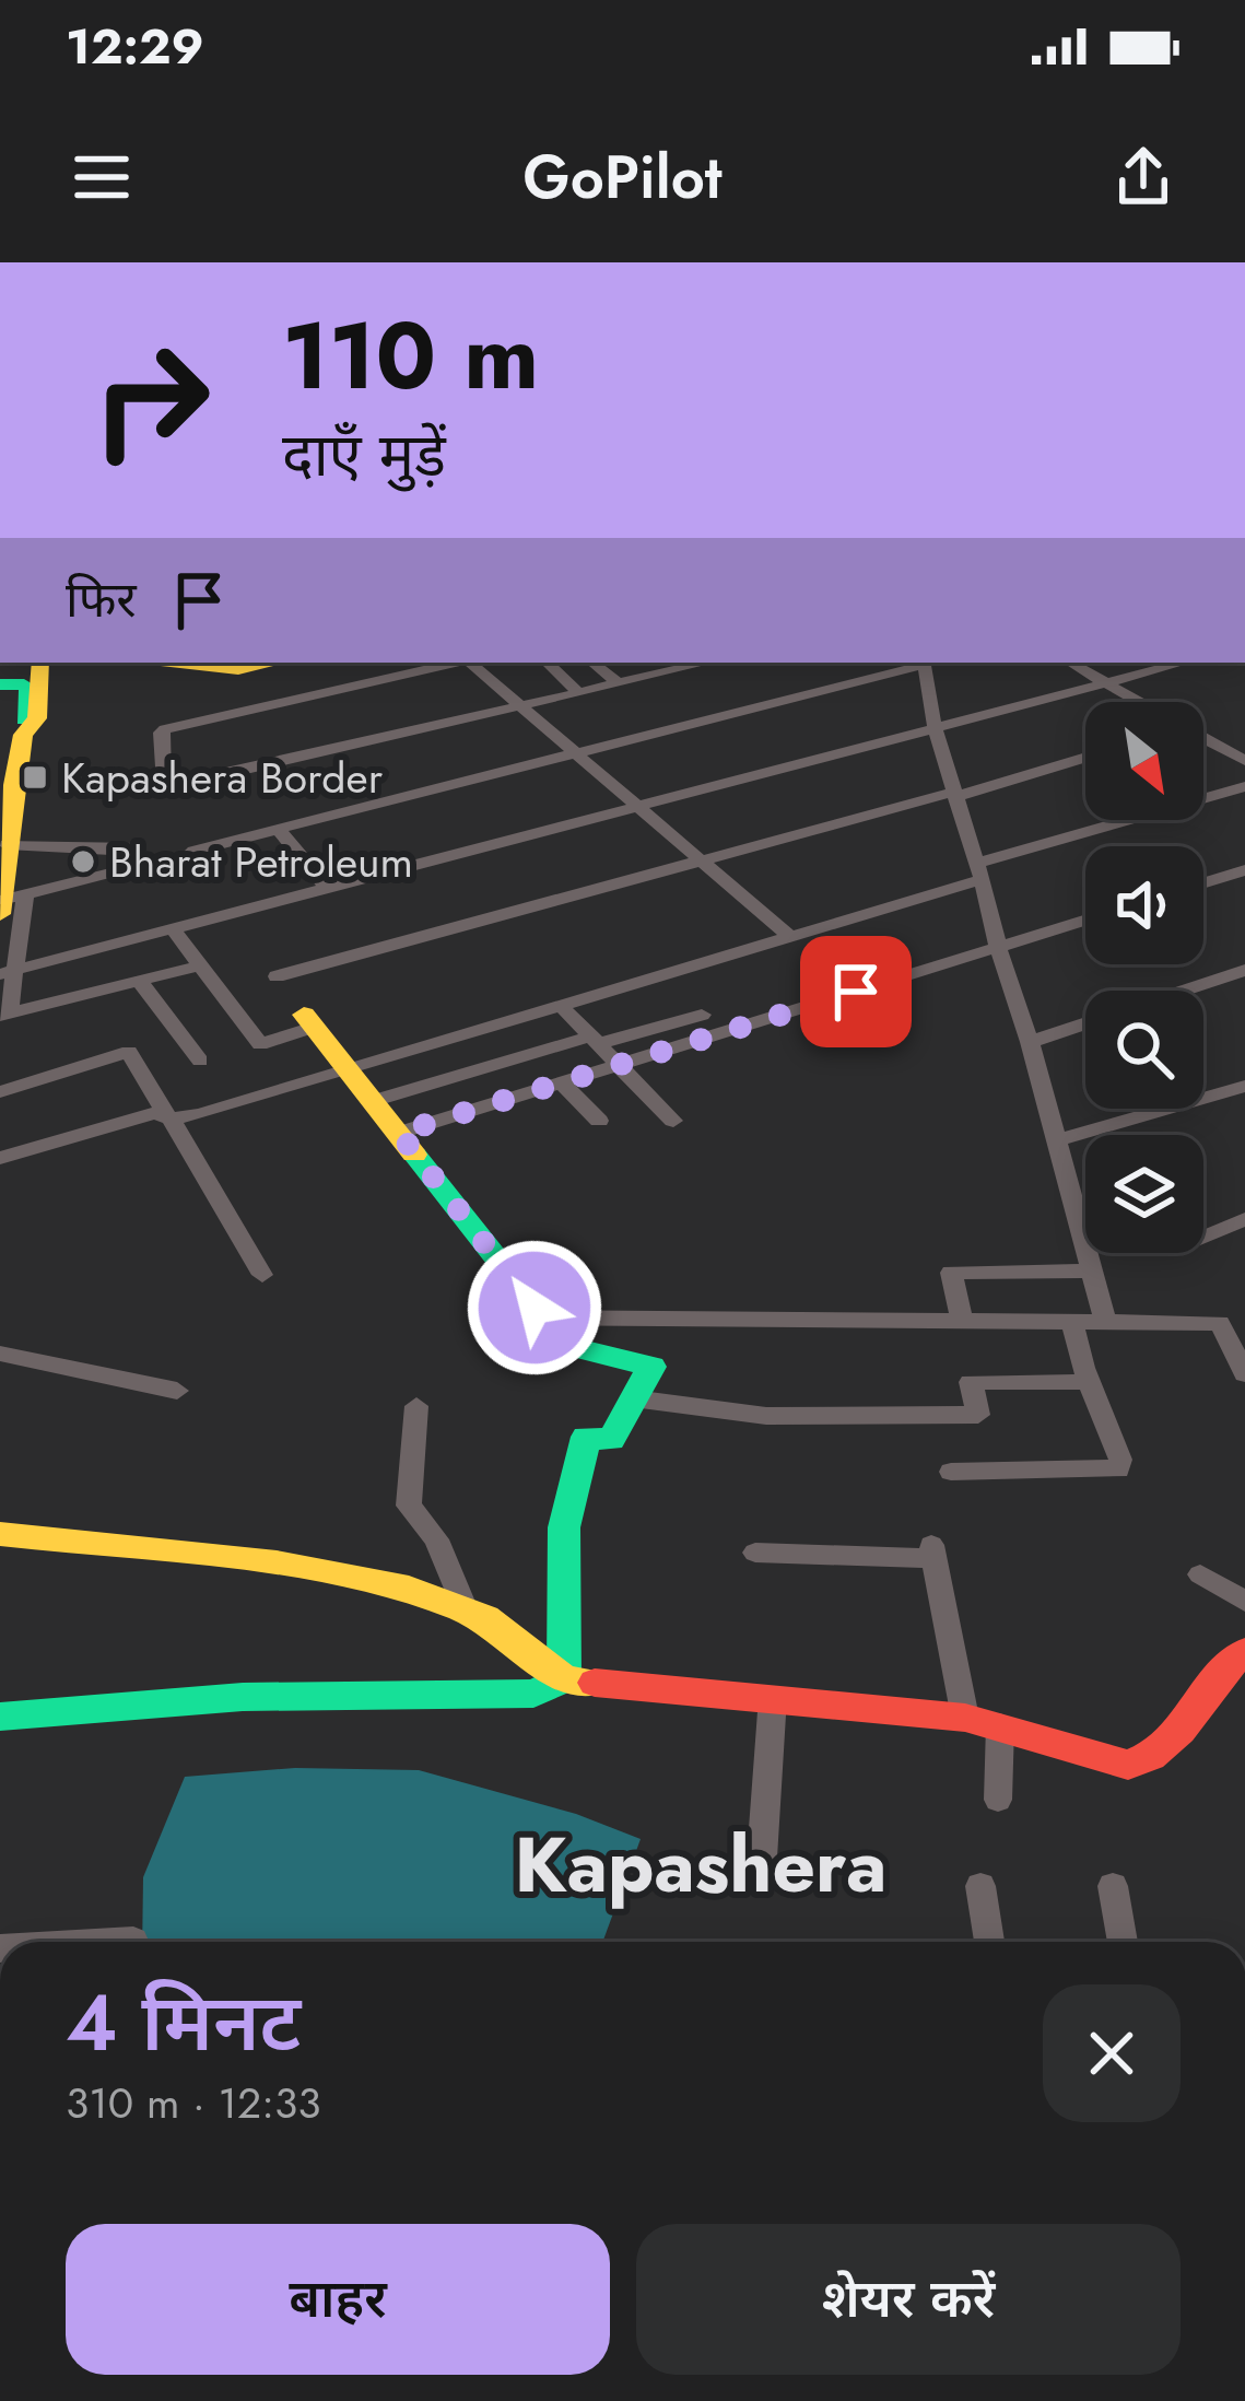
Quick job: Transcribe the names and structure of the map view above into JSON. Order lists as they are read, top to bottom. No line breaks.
{"districts":["Kapashera"],"places":{"transit":["Kapashera Border"],"other":["Bharat Petroleum"]},"north":"bottom right","page":{"status":"12:29","header":"GoPilot","turn":["110 m","दाएँ मुड़ें"],"then":"फिर","heading":["4 मिनट","310 m · 12:33"],"buttons":["बाहर","शेयर करें"]}}
